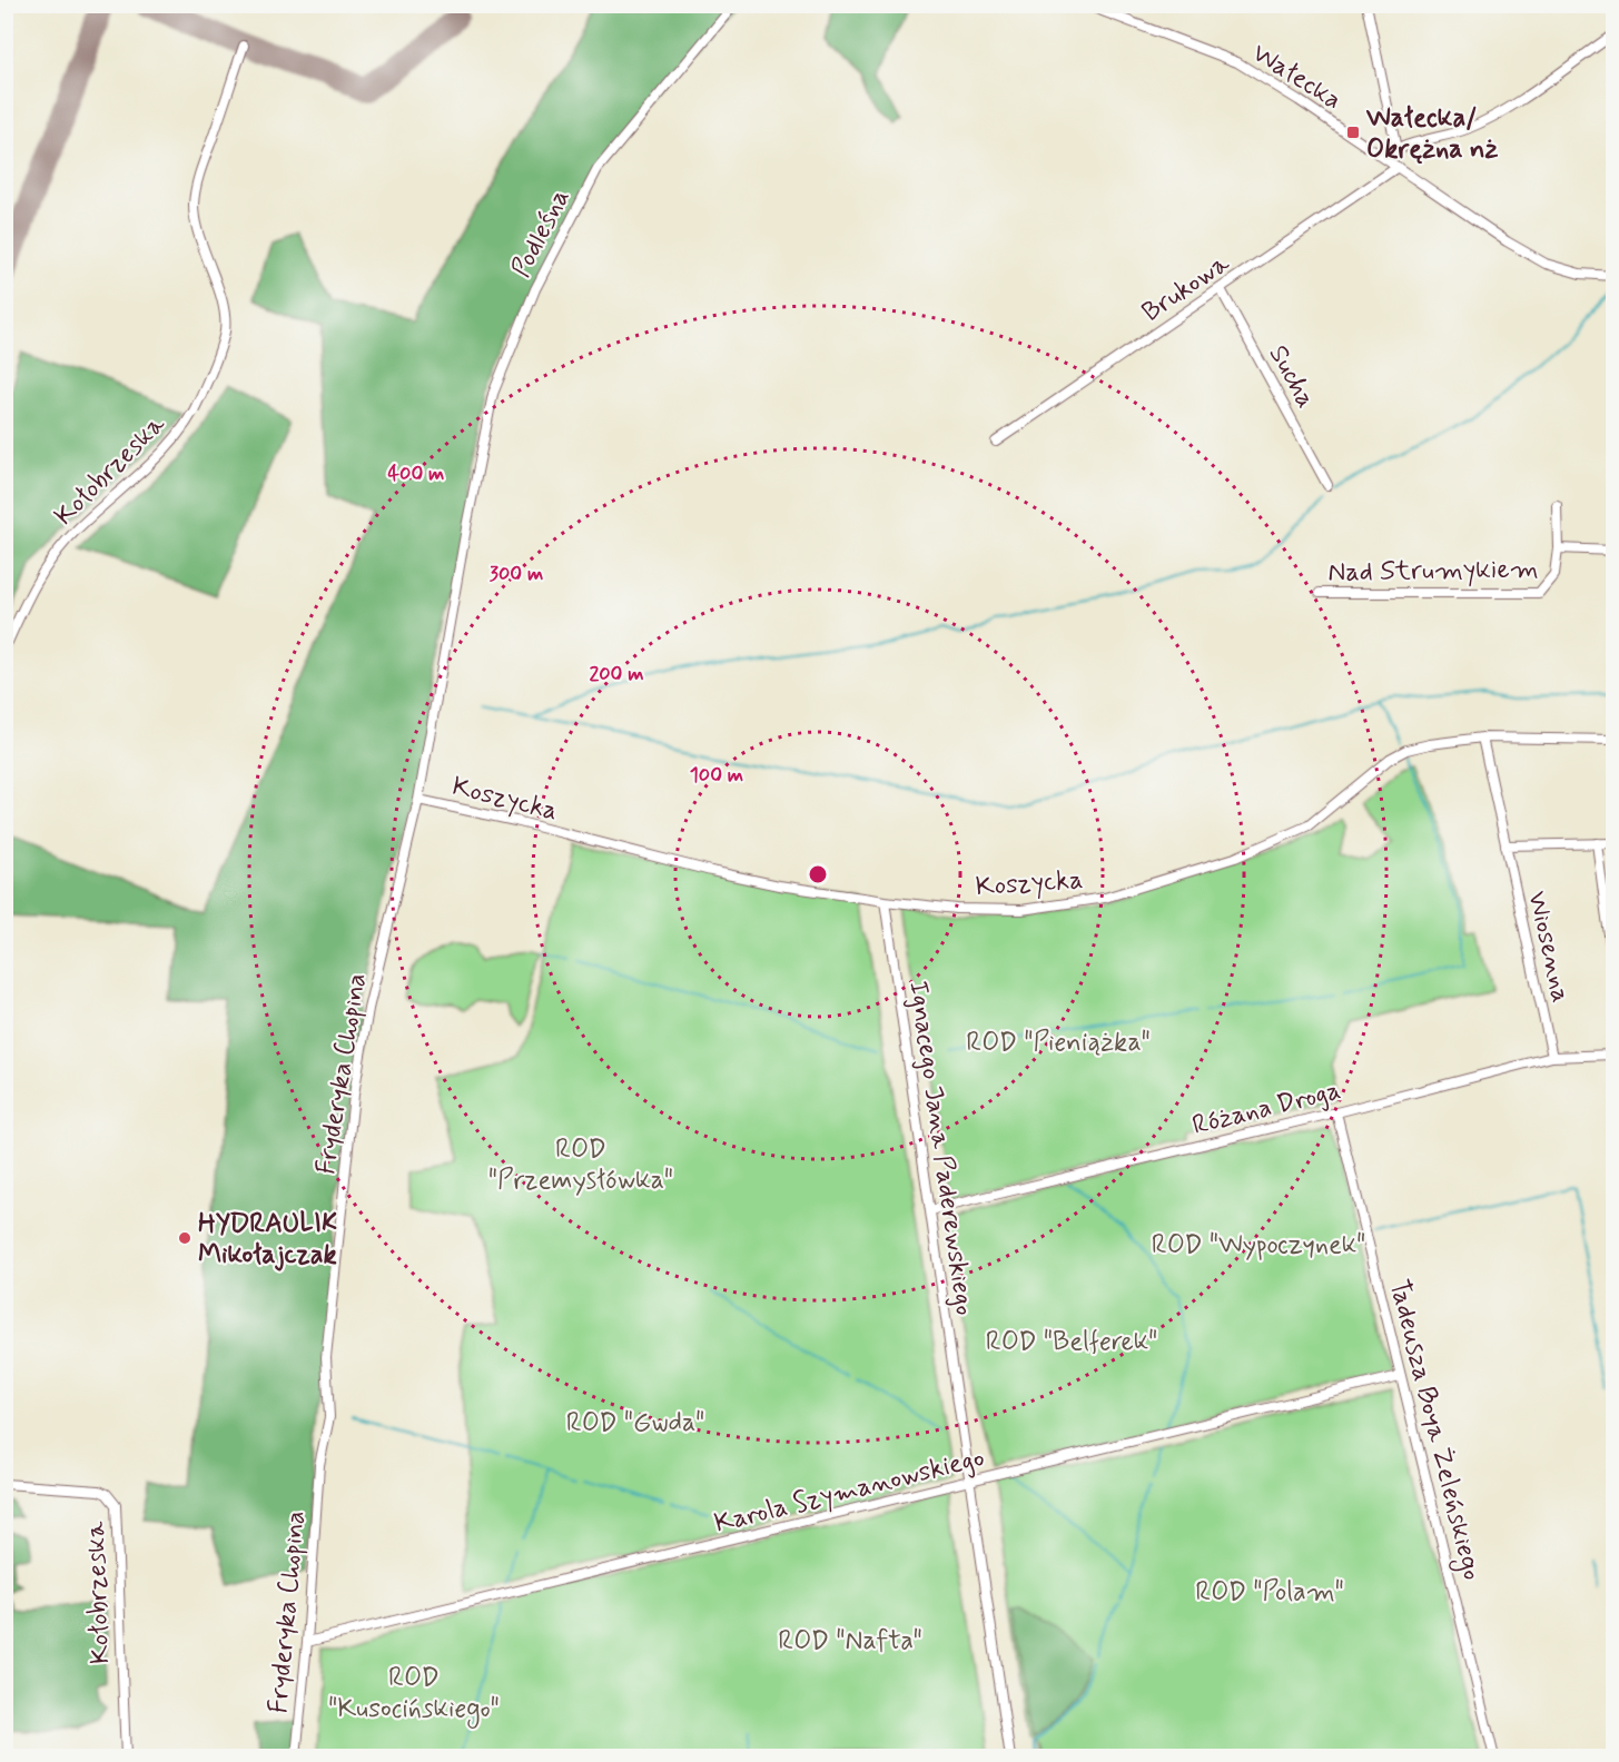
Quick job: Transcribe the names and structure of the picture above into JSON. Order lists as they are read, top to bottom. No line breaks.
{"streets":{"street":["Wałecka","Podleśna","Brukowa","Sucha","Kołobrzeska","Nad Strumykiem","Koszycka","Wiosenna","Fryderyka Chopina","Różana Droga","Ignacego Jana Paderewskiego","Tadeusza Boya Żeleńskiego","Karola Szymanowskiego"]},"crossings":[["Wałecka","Brukowa"],["Podleśna","Fryderyka Chopina"],["Brukowa","Sucha"],["Koszycka","Wiosenna"],["Koszycka","Fryderyka Chopina"],["Koszycka","Ignacego Jana Paderewskiego"],["Wiosenna","Różana Droga"],["Fryderyka Chopina","Karola Szymanowskiego"],["Różana Droga","Ignacego Jana Paderewskiego"],["Różana Droga","Tadeusza Boya Żeleńskiego"],["Ignacego Jana Paderewskiego","Karola Szymanowskiego"],["Tadeusza Boya Żeleńskiego","Karola Szymanowskiego"]],"parks":["ROD \"Pieniążka\"","ROD \"Przemysłówka\"","ROD \"Wypoczynek\"","ROD \"Belferek\"","ROD \"Gwda\"","ROD \"Polam\"","ROD \"Nafta\"","ROD \"Kusocińskiego\""],"places":{"transit":["Wałecka/ Okrężna nż"],"other":["HYDRAULIK Mikołajczak"]},"rings":["400 m","300 m","200 m","100 m"]}
